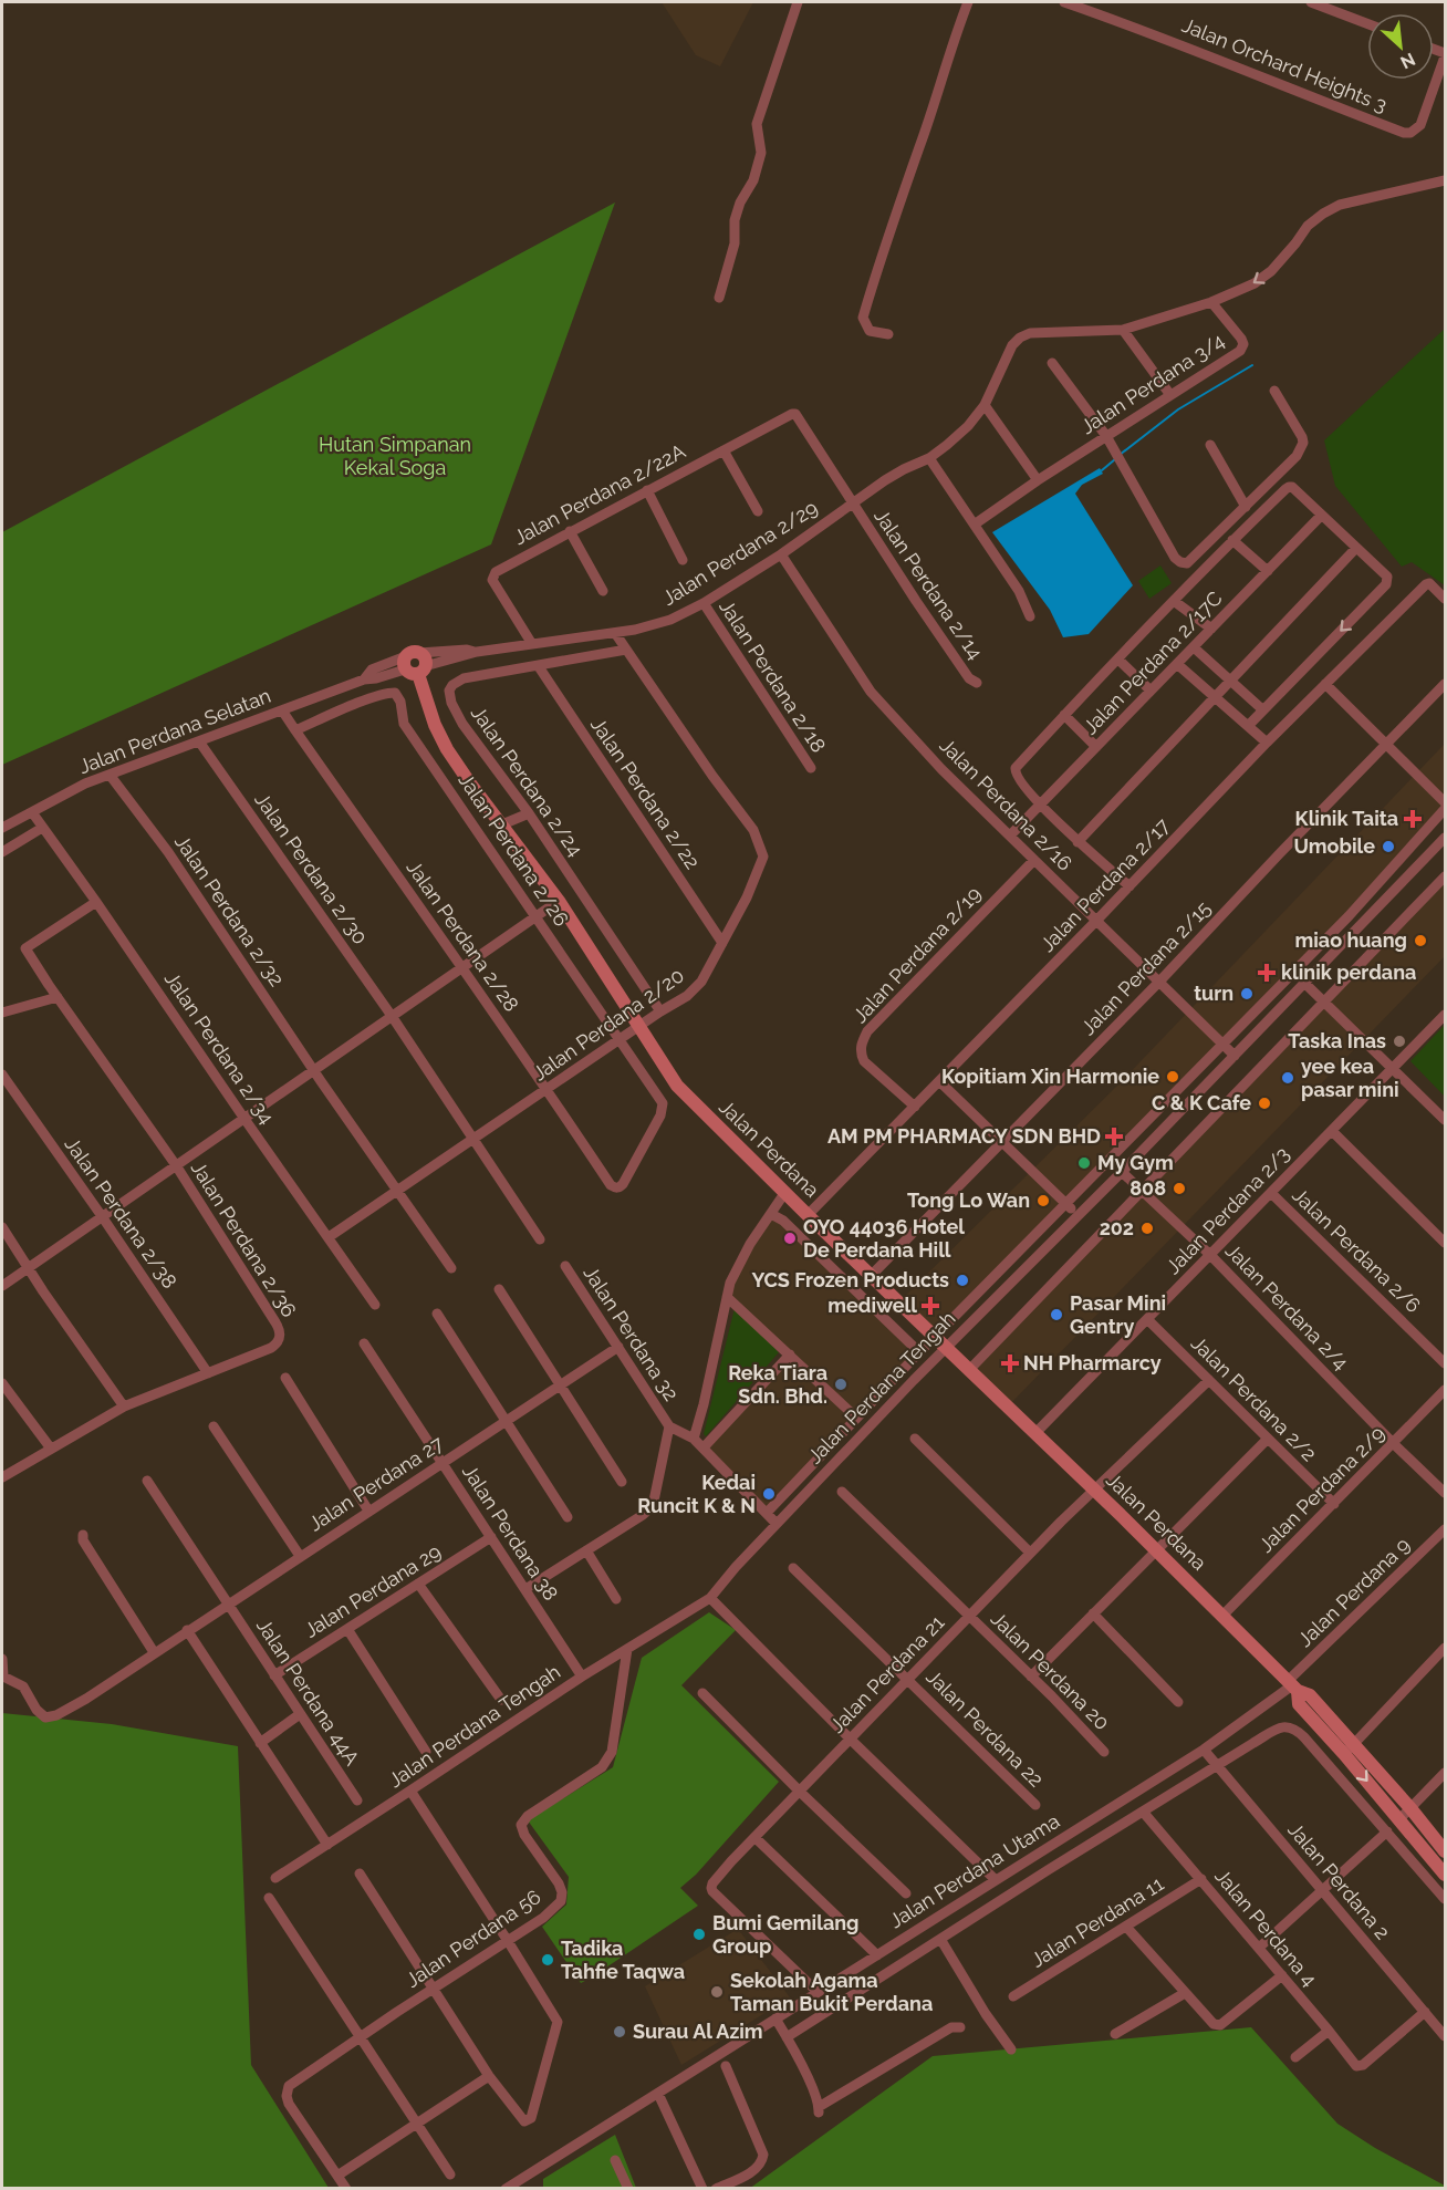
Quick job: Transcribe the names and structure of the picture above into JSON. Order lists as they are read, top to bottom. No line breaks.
{"streets":{"street":["Jalan Orchard Heights 3","Jalan Perdana 3/4","Jalan Perdana 2/22A","Jalan Perdana 2/29","Jalan Perdana 2/14","Jalan Perdana 2/17C","Jalan Perdana 2/18","Jalan Perdana Selatan","Jalan Perdana 2/24","Jalan Perdana 2/22","Jalan Perdana 2/16","Jalan Perdana 2/26","Jalan Perdana 2/30","Jalan Perdana 2/17","Jalan Perdana 2/32","Jalan Perdana 2/28","Jalan Perdana 2/19","Jalan Perdana 2/15","Jalan Perdana 2/20","Jalan Perdana 2/34","Jalan Perdana","Jalan Perdana 2/3","Jalan Perdana 2/38","Jalan Perdana 2/36","Jalan Perdana 2/6","Jalan Perdana 2/4","Jalan Perdana 32","Jalan Perdana Tengah","Jalan Perdana 2/2","Jalan Perdana 27","Jalan Perdana 2/9","Jalan Perdana 38","Jalan Perdana 29","Jalan Perdana 9","Jalan Perdana 20","Jalan Perdana 21","Jalan Perdana 44A","Jalan Perdana 22","Jalan Perdana Utama","Jalan Perdana 2","Jalan Perdana 11","Jalan Perdana 4","Jalan Perdana 56"]},"crossings":[["Jalan Perdana 3/4","Jalan Perdana 2/29"],["Jalan Perdana 2/22A","Jalan Perdana 2/29"],["Jalan Perdana 2/22A","Jalan Perdana 2/14"],["Jalan Perdana 2/29","Jalan Perdana 2/14"],["Jalan Perdana 2/29","Jalan Perdana 2/18"],["Jalan Perdana 2/29","Jalan Perdana Selatan"],["Jalan Perdana 2/29","Jalan Perdana 2/16"],["Jalan Perdana 2/29","Jalan Perdana 2/20"],["Jalan Perdana 2/29","Jalan Perdana"],["Jalan Perdana 2/17C","Jalan Perdana 2/16"],["Jalan Perdana Selatan","Jalan Perdana 2/30"],["Jalan Perdana Selatan","Jalan Perdana 2/32"],["Jalan Perdana Selatan","Jalan Perdana 2/28"],["Jalan Perdana Selatan","Jalan Perdana 2/34"],["Jalan Perdana Selatan","Jalan Perdana"],["Jalan Perdana 2/24","Jalan Perdana 2/22"],["Jalan Perdana 2/24","Jalan Perdana 2/20"],["Jalan Perdana 2/22","Jalan Perdana 2/20"],["Jalan Perdana 2/16","Jalan Perdana 2/17"],["Jalan Perdana 2/16","Jalan Perdana 2/19"],["Jalan Perdana 2/16","Jalan Perdana 2/15"],["Jalan Perdana 2/16","Jalan Perdana Tengah"],["Jalan Perdana 2/26","Jalan Perdana 2/28"],["Jalan Perdana 2/26","Jalan Perdana 2/20"],["Jalan Perdana 2/30","Jalan Perdana 2/20"],["Jalan Perdana 2/17","Jalan Perdana 2/19"],["Jalan Perdana 2/17","Jalan Perdana"],["Jalan Perdana 2/32","Jalan Perdana 2/20"],["Jalan Perdana 2/28","Jalan Perdana 2/20"],["Jalan Perdana 2/15","Jalan Perdana"],["Jalan Perdana 2/20","Jalan Perdana 2/34"],["Jalan Perdana 2/20","Jalan Perdana"],["Jalan Perdana 2/34","Jalan Perdana 2/36"],["Jalan Perdana","Jalan Perdana 2/3"],["Jalan Perdana","Jalan Perdana Tengah"],["Jalan Perdana","Jalan Perdana 2/9"],["Jalan Perdana","Jalan Perdana 9"],["Jalan Perdana","Jalan Perdana 21"],["Jalan Perdana","Jalan Perdana Utama"],["Jalan Perdana 2/3","Jalan Perdana 2/6"],["Jalan Perdana 2/3","Jalan Perdana 2/4"],["Jalan Perdana 2/3","Jalan Perdana 2/2"],["Jalan Perdana 2/38","Jalan Perdana 2/36"],["Jalan Perdana 2/4","Jalan Perdana Tengah"],["Jalan Perdana 2/4","Jalan Perdana 2/9"],["Jalan Perdana 32","Jalan Perdana 27"],["Jalan Perdana 32","Jalan Perdana 38"],["Jalan Perdana Tengah","Jalan Perdana 38"],["Jalan Perdana Tengah","Jalan Perdana 56"],["Jalan Perdana 2/2","Jalan Perdana 2/9"],["Jalan Perdana 2/2","Jalan Perdana 21"],["Jalan Perdana 27","Jalan Perdana 38"],["Jalan Perdana 27","Jalan Perdana 44A"],["Jalan Perdana 38","Jalan Perdana 29"],["Jalan Perdana 29","Jalan Perdana 44A"],["Jalan Perdana 9","Jalan Perdana Utama"],["Jalan Perdana 20","Jalan Perdana 21"],["Jalan Perdana 21","Jalan Perdana 22"],["Jalan Perdana 21","Jalan Perdana Utama"],["Jalan Perdana Utama","Jalan Perdana 2"],["Jalan Perdana 2","Jalan Perdana 4"],["Jalan Perdana 11","Jalan Perdana 4"]],"parks":["Hutan Simpanan Kekal Soga"],"places":{"health":["Klinik Taita","klinik perdana","AM PM PHARMACY SDN BHD","mediwell","NH Pharmarcy"],"other":["Umobile","miao huang","turn","Taska Inas","Kopitiam Xin Harmonie","yee kea pasar mini","C & K Cafe","My Gym","808","Tong Lo Wan","202","OYO 44036 Hotel De Perdana Hill","YCS Frozen Products","Pasar Mini Gentry","Reka Tiara Sdn. Bhd.","Kedai Runcit K & N","Bumi Gemilang Group","Tadika Tahfie Taqwa","Sekolah Agama Taman Bukit Perdana","Surau Al Azim"]},"north":"bottom right"}
